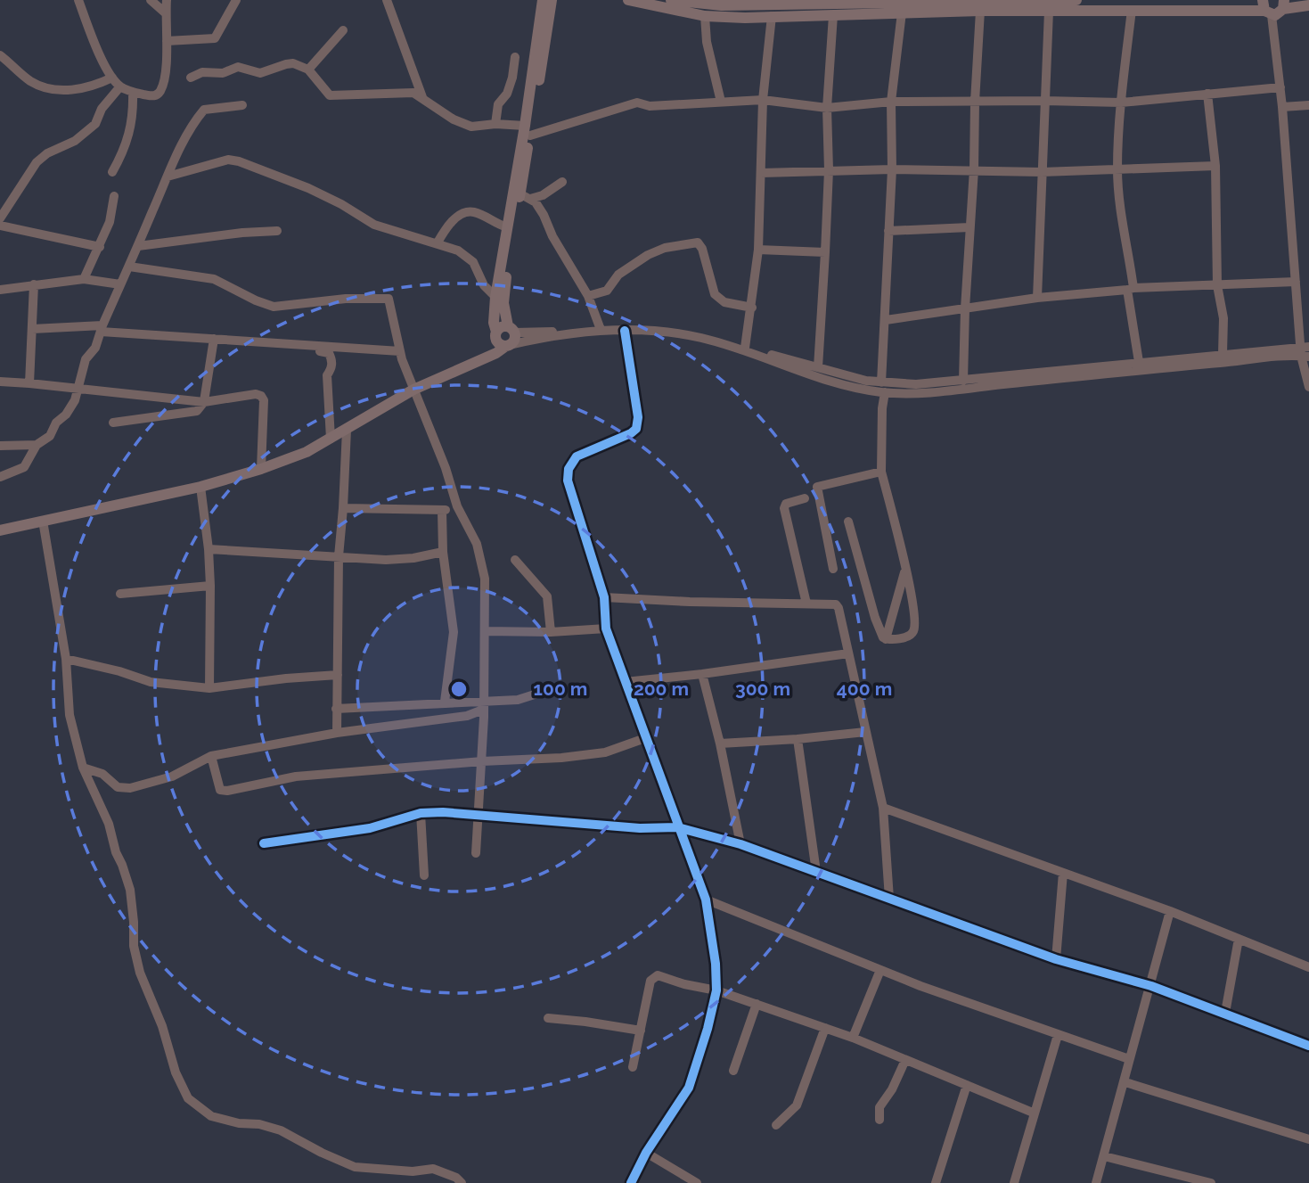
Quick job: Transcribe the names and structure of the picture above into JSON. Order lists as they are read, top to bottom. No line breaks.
{"rings":["100 m","200 m","300 m","400 m"]}
